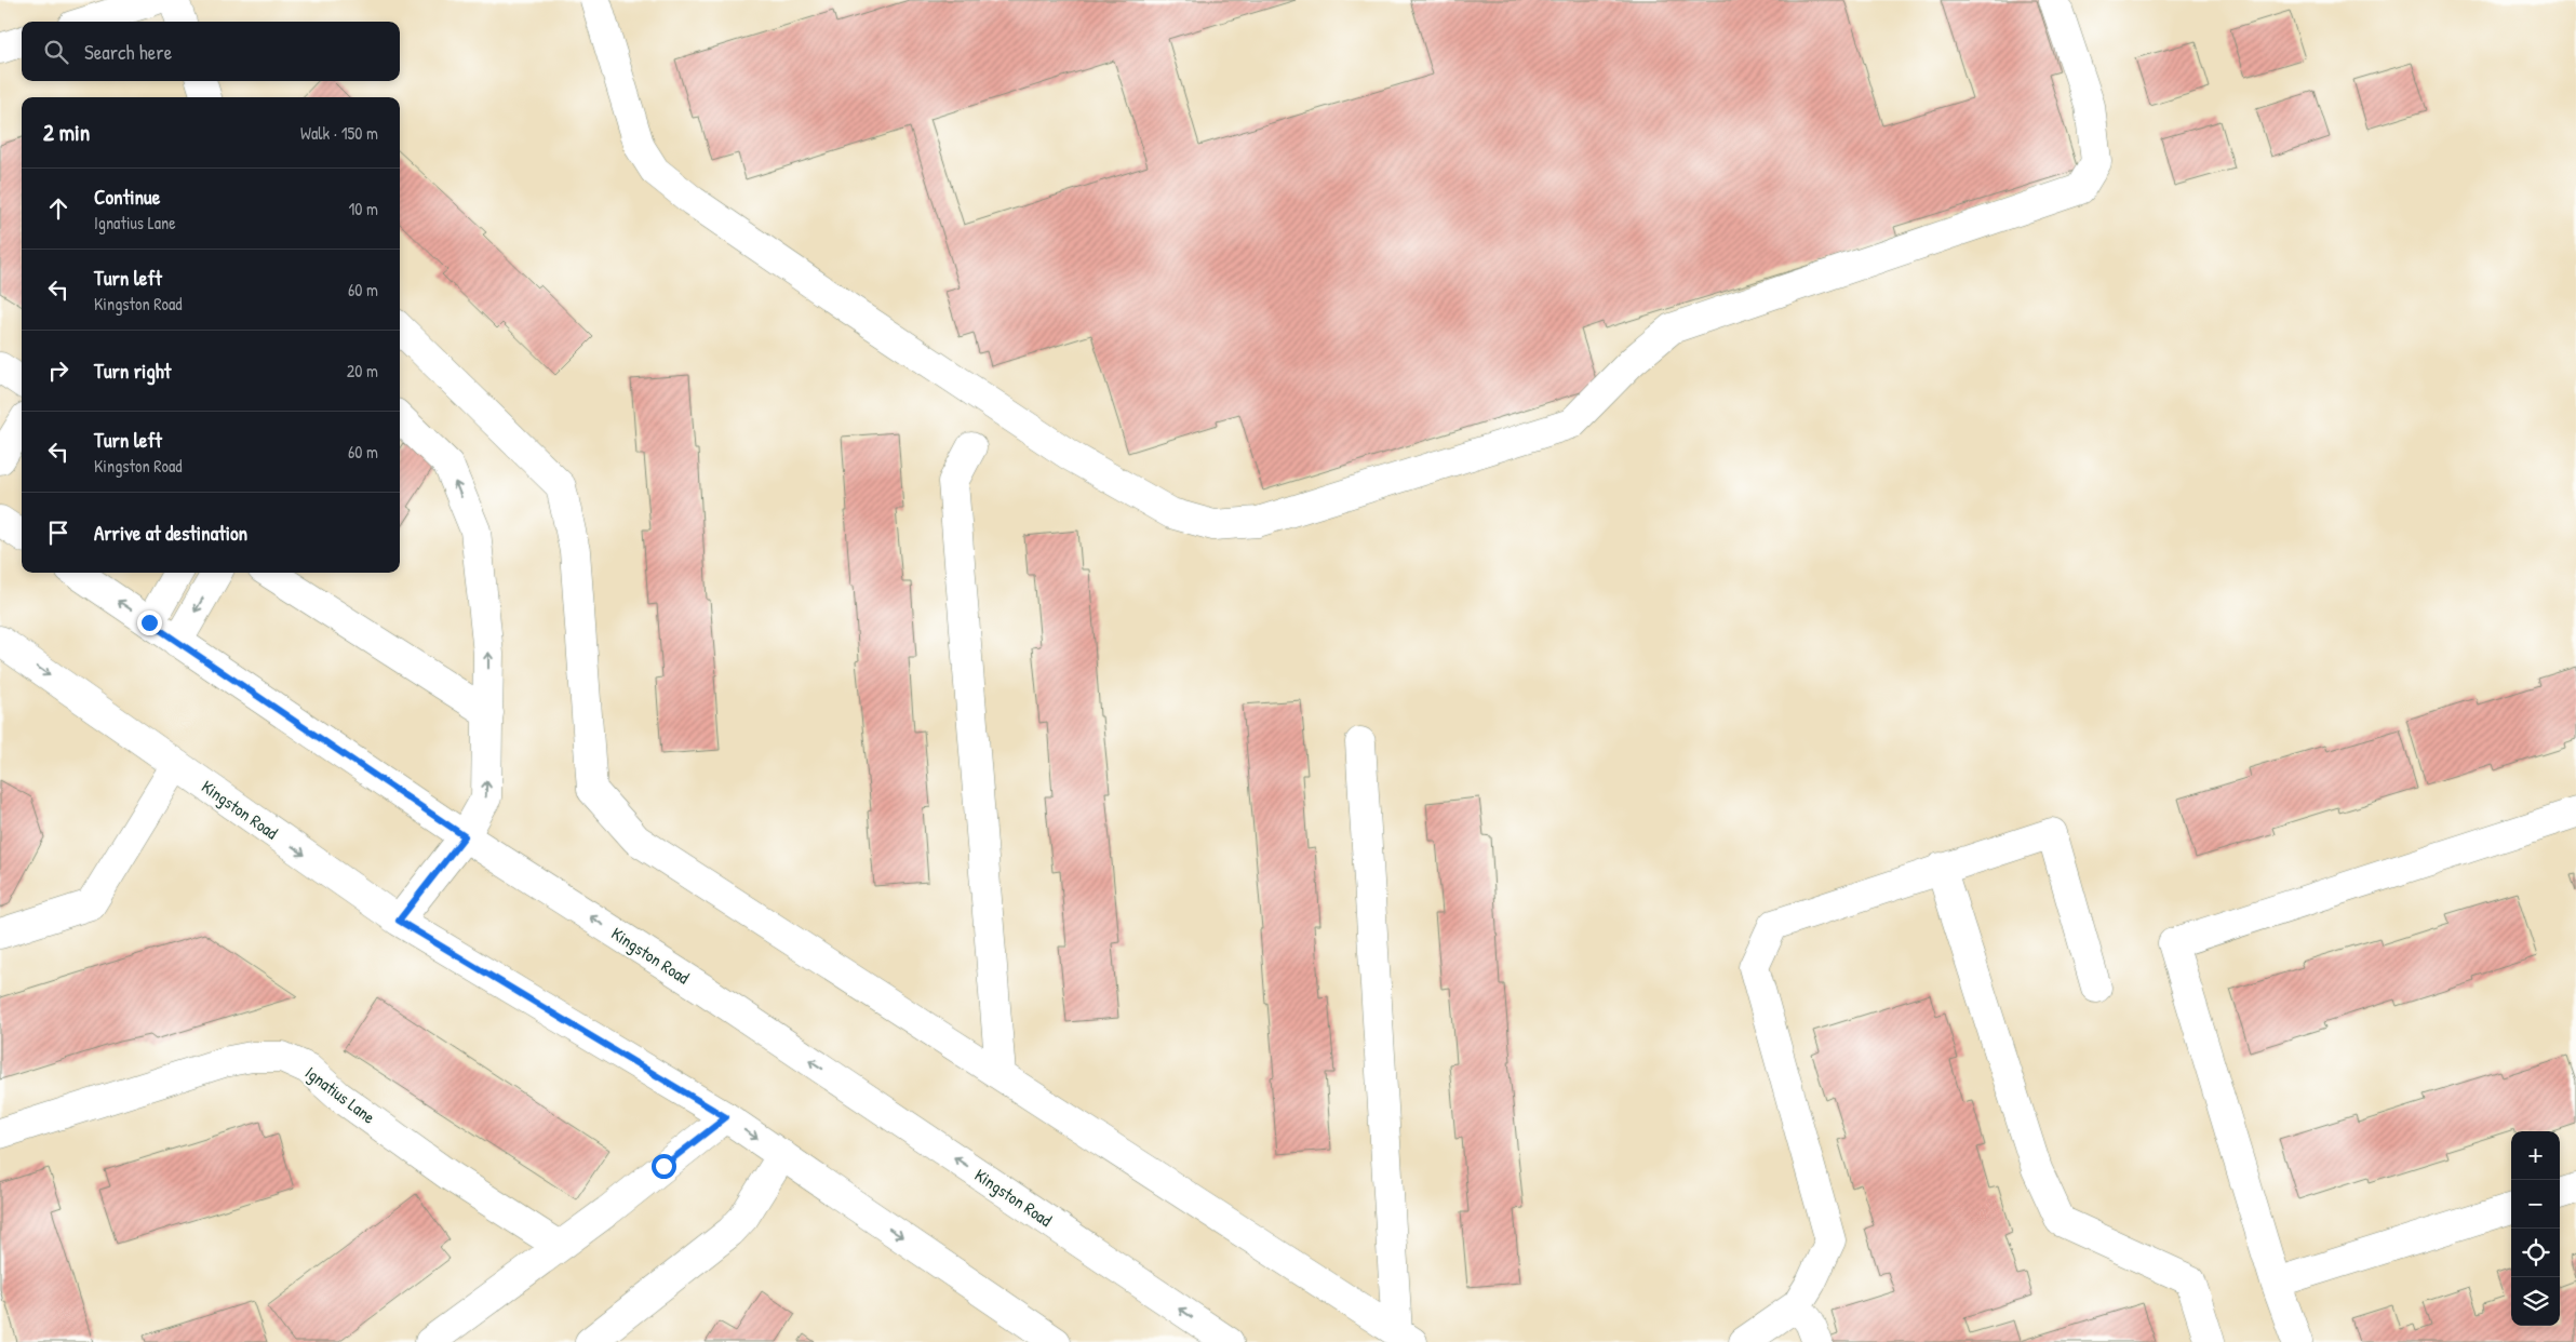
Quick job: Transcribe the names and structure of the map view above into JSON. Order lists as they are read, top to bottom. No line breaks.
{"streets":{"main road":["Kingston Road","Ignatius Lane"]},"page":{"search":"Search here","heading":["2 min","Walk · 150 m"],"list":[["Continue","Ignatius Lane","10 m"],["Turn left","Kingston Road","60 m"],["Turn right","20 m"],["Turn left","Kingston Road","60 m"],"Arrive at destination"],"map_buttons":["+","−"]}}
